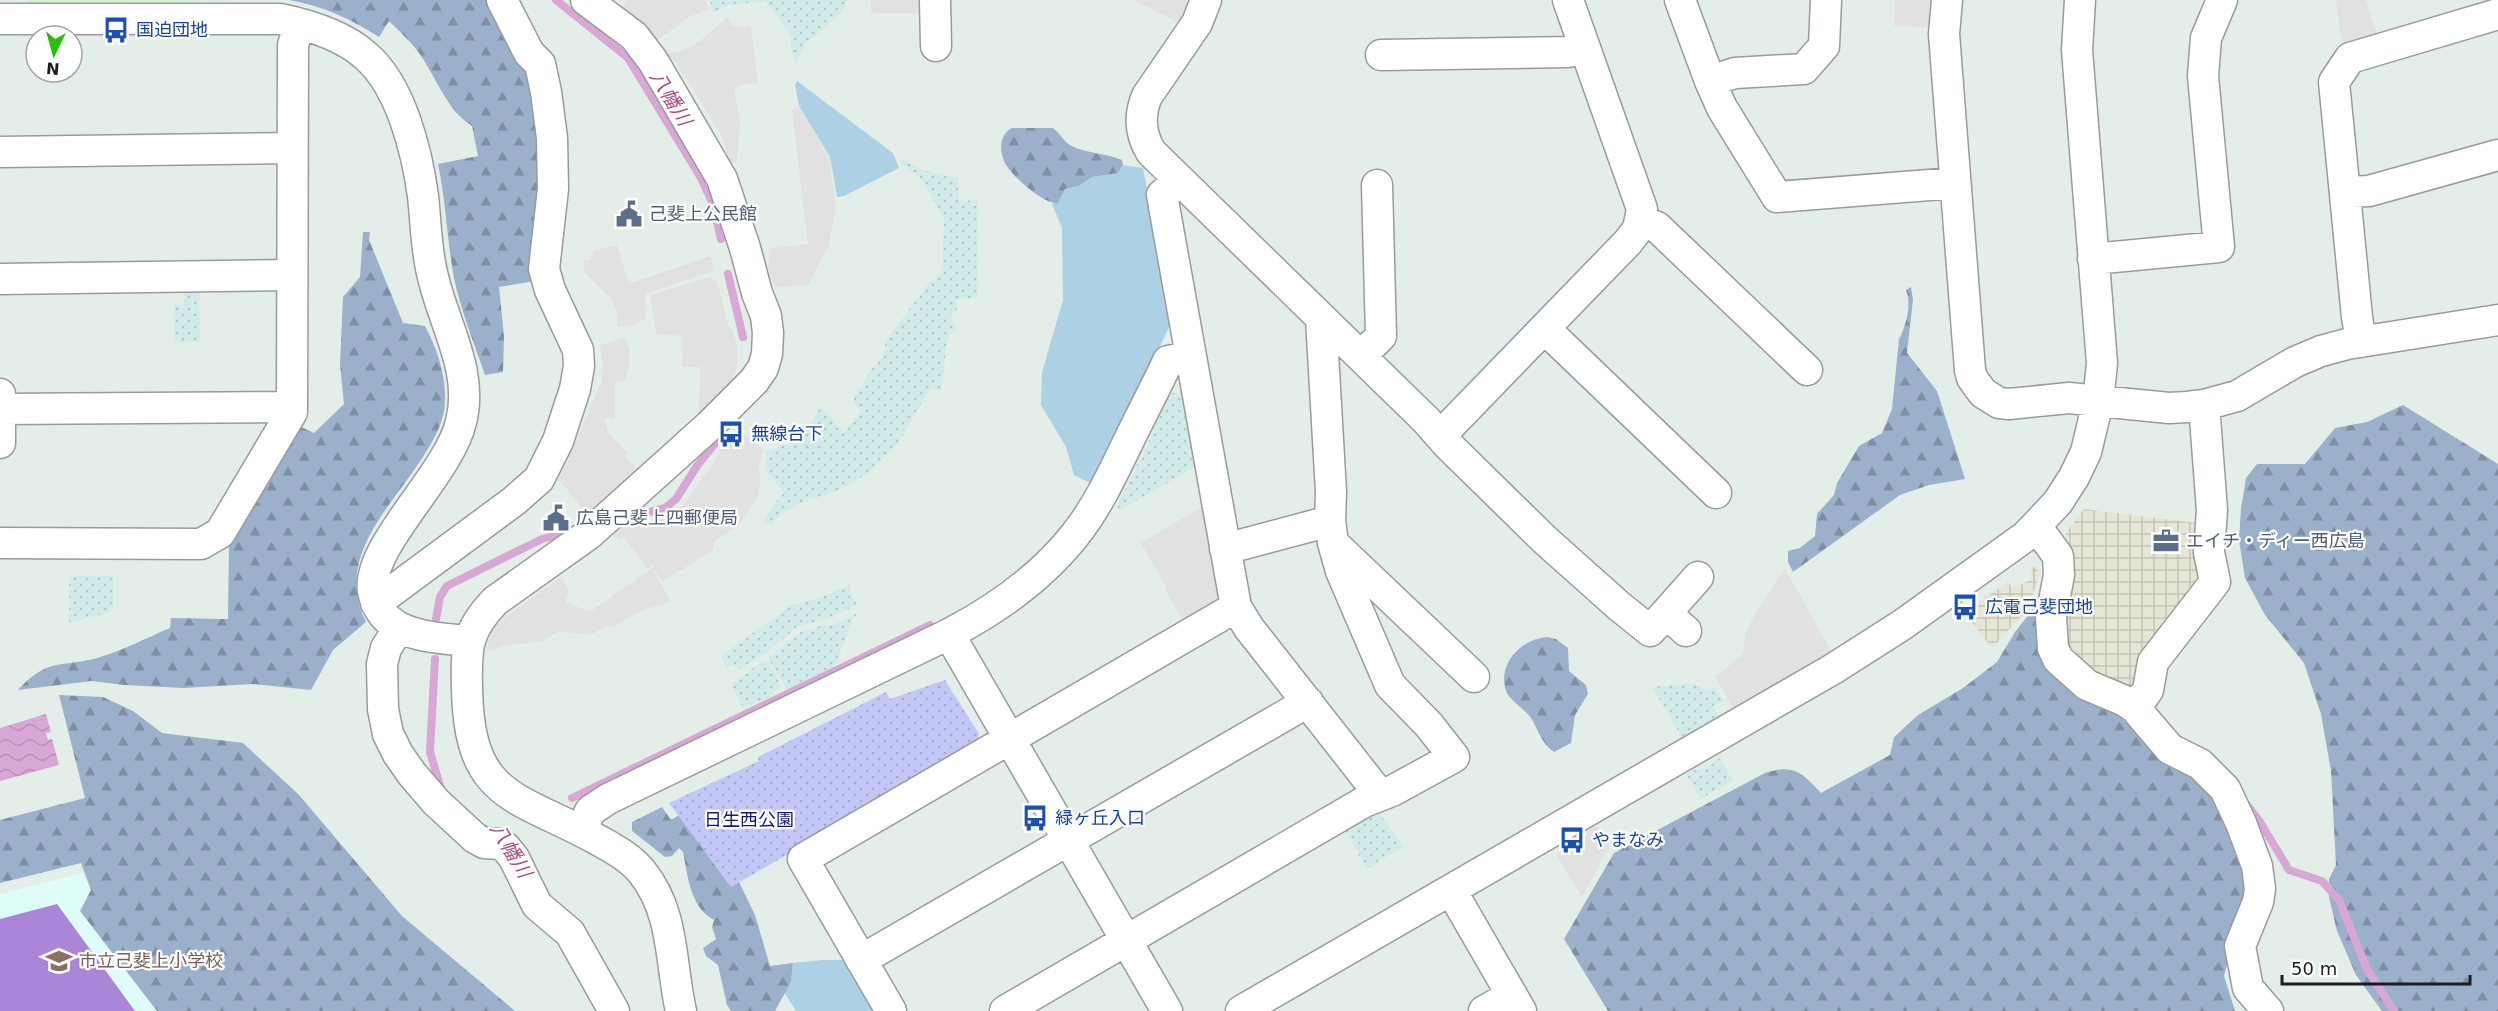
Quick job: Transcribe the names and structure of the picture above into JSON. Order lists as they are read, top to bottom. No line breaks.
{"water":["八幡川"],"parks":["日生西公園"],"places":{"bus stop":["国迫団地","無線台下","広電己斐団地","緑ヶ丘入口","やまなみ"],"public building":["己斐上公民館","広島己斐上四郵便局"],"office":["エイチ・ディー西広島"],"school or university":["市立己斐上小学校"]},"scale_bar":"50 m","north":"bottom"}
